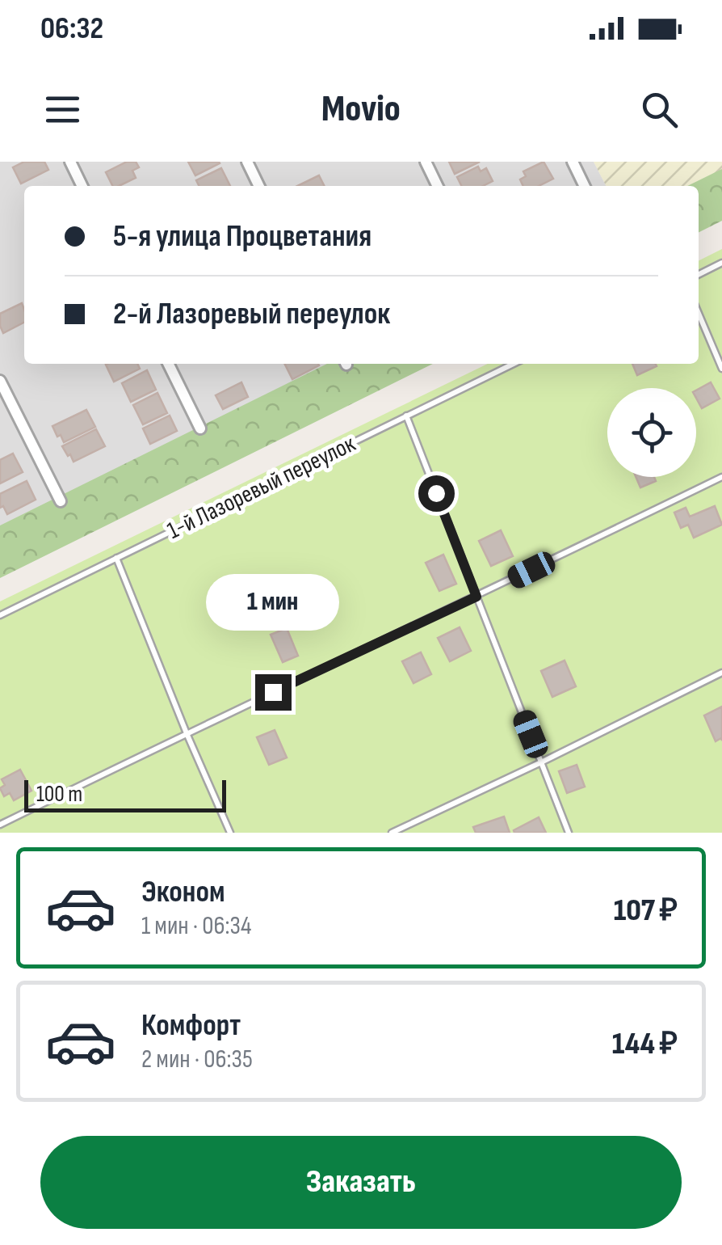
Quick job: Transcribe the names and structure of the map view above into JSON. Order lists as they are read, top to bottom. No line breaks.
{"streets":{"lane":["1-й Лазоревый переулок"]},"scale_bar":"100 m","page":{"status":"06:32","header":"Movio","banner":["5-я улица Процветания","2-й Лазоревый переулок"],"bubble":"1 мин","scale":"100 m","list":[{"name":"Эконом","note":"1 мин · 06:34","value":"107 ₽"},{"name":"Комфорт","note":"2 мин · 06:35","value":"144 ₽"}],"buttons":"Заказать"}}
